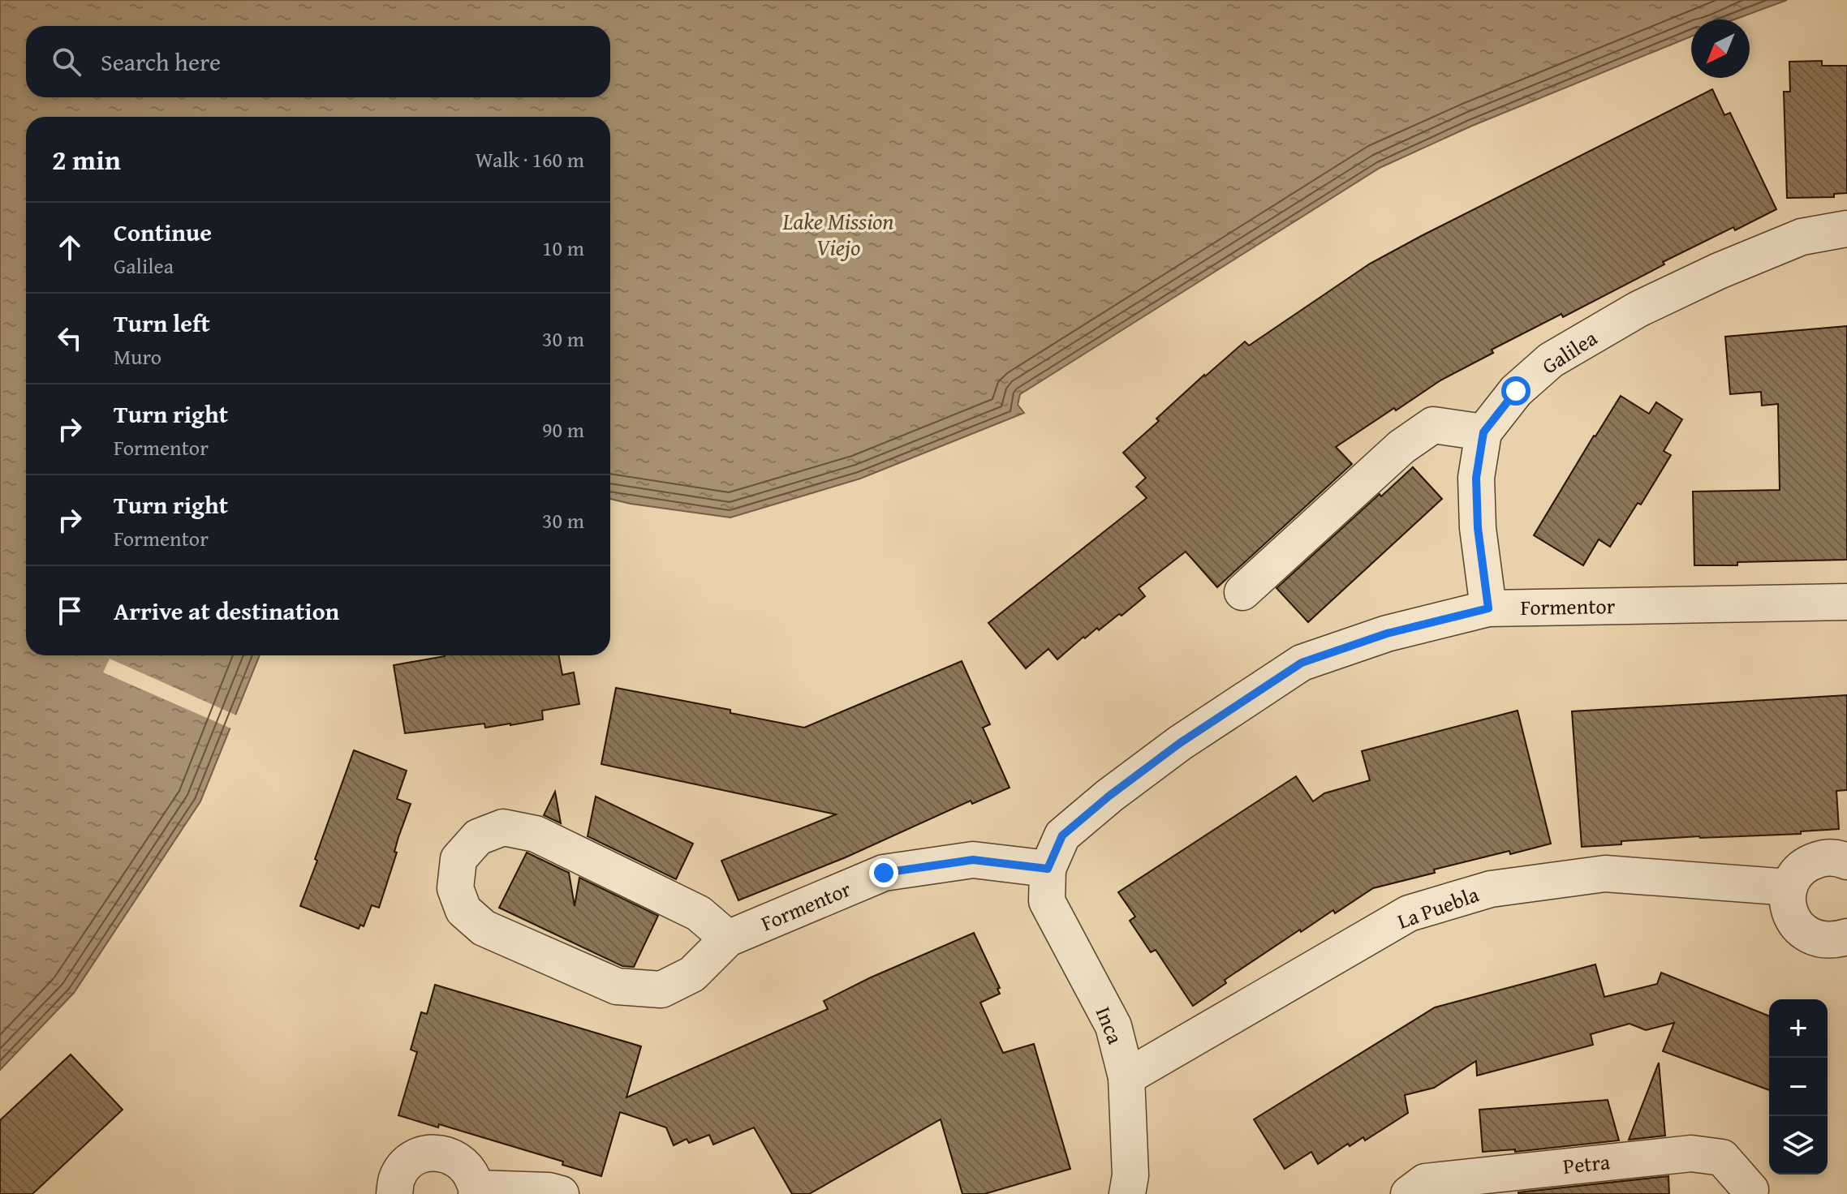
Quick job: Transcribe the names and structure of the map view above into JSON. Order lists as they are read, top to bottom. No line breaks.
{"streets":{"street":["Galilea","Formentor","La Puebla","Inca","Petra"]},"crossings":[["Formentor","Inca"],["La Puebla","Inca"]],"water":["Lake Mission Viejo"],"north":"bottom left","page":{"search":"Search here","heading":["2 min","Walk · 160 m"],"list":[["Continue","Galilea","10 m"],["Turn left","Muro","30 m"],["Turn right","Formentor","90 m"],["Turn right","Formentor","30 m"],"Arrive at destination"],"map_buttons":["+","−"]}}
